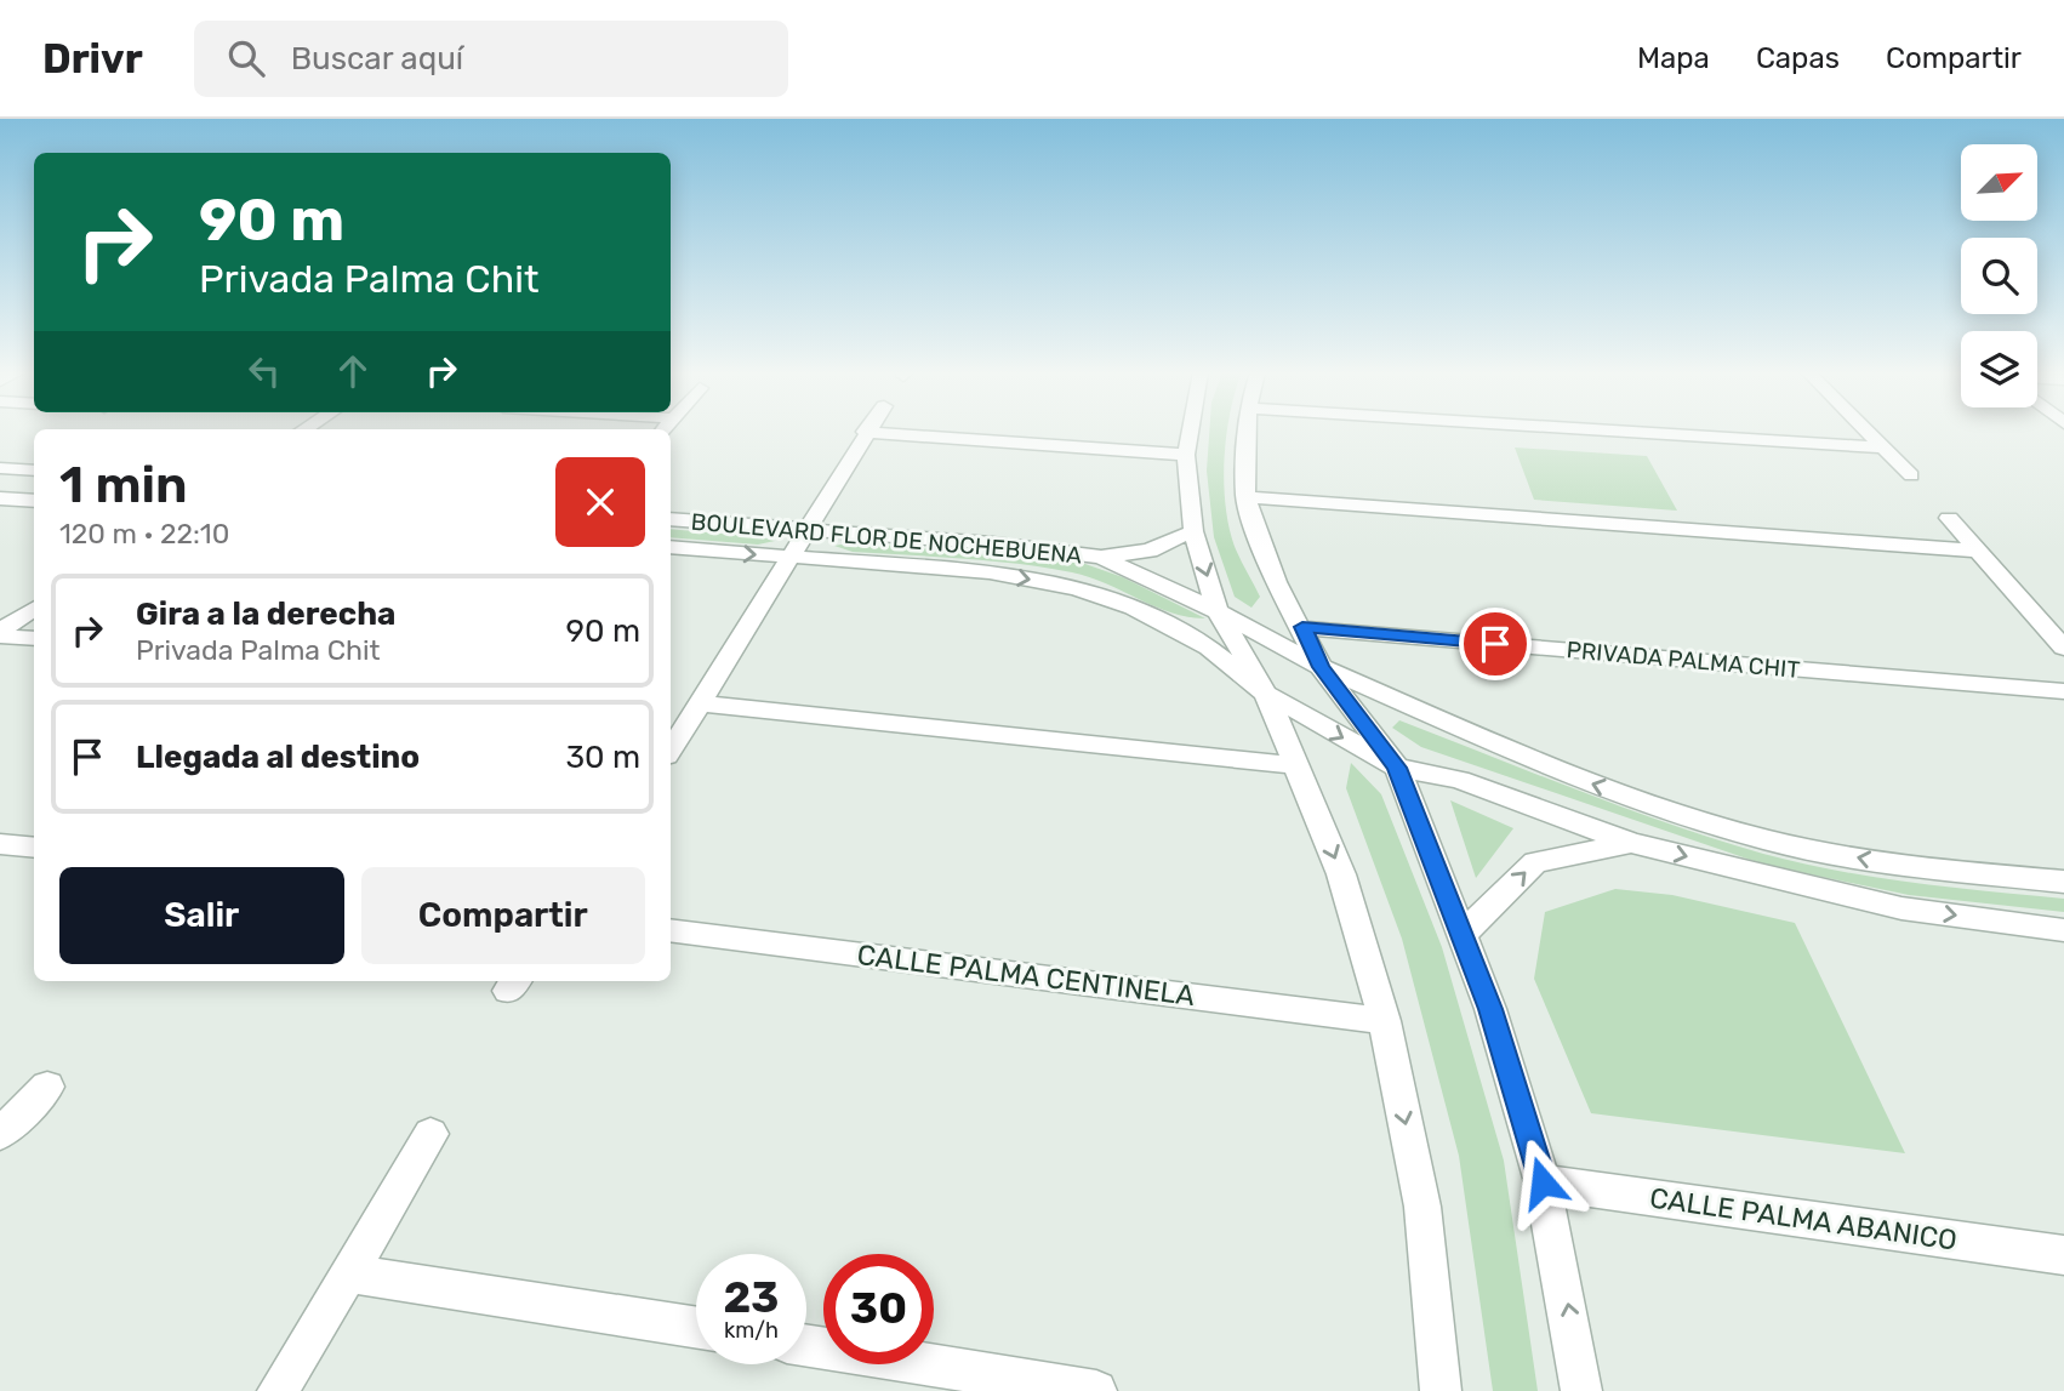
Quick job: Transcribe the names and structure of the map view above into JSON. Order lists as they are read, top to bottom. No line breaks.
{"streets":{"street":["BOULEVARD FLOR DE NOCHEBUENA","PRIVADA PALMA CHIT","CALLE PALMA CENTINELA","CALLE PALMA ABANICO"]},"north":"top right","page":{"header":"Drivr","search":"Buscar aquí","nav":["Mapa","Capas","Compartir"],"turn":["90 m","Privada Palma Chit"],"heading":["1 min","120 m · 22:10"],"list":[{"name":"Gira a la derecha","note":"Privada Palma Chit","value":"90 m"},{"name":"Llegada al destino","value":"30 m"}],"buttons":["Salir","Compartir"],"speed":"23 km/h","limit":"30"}}
